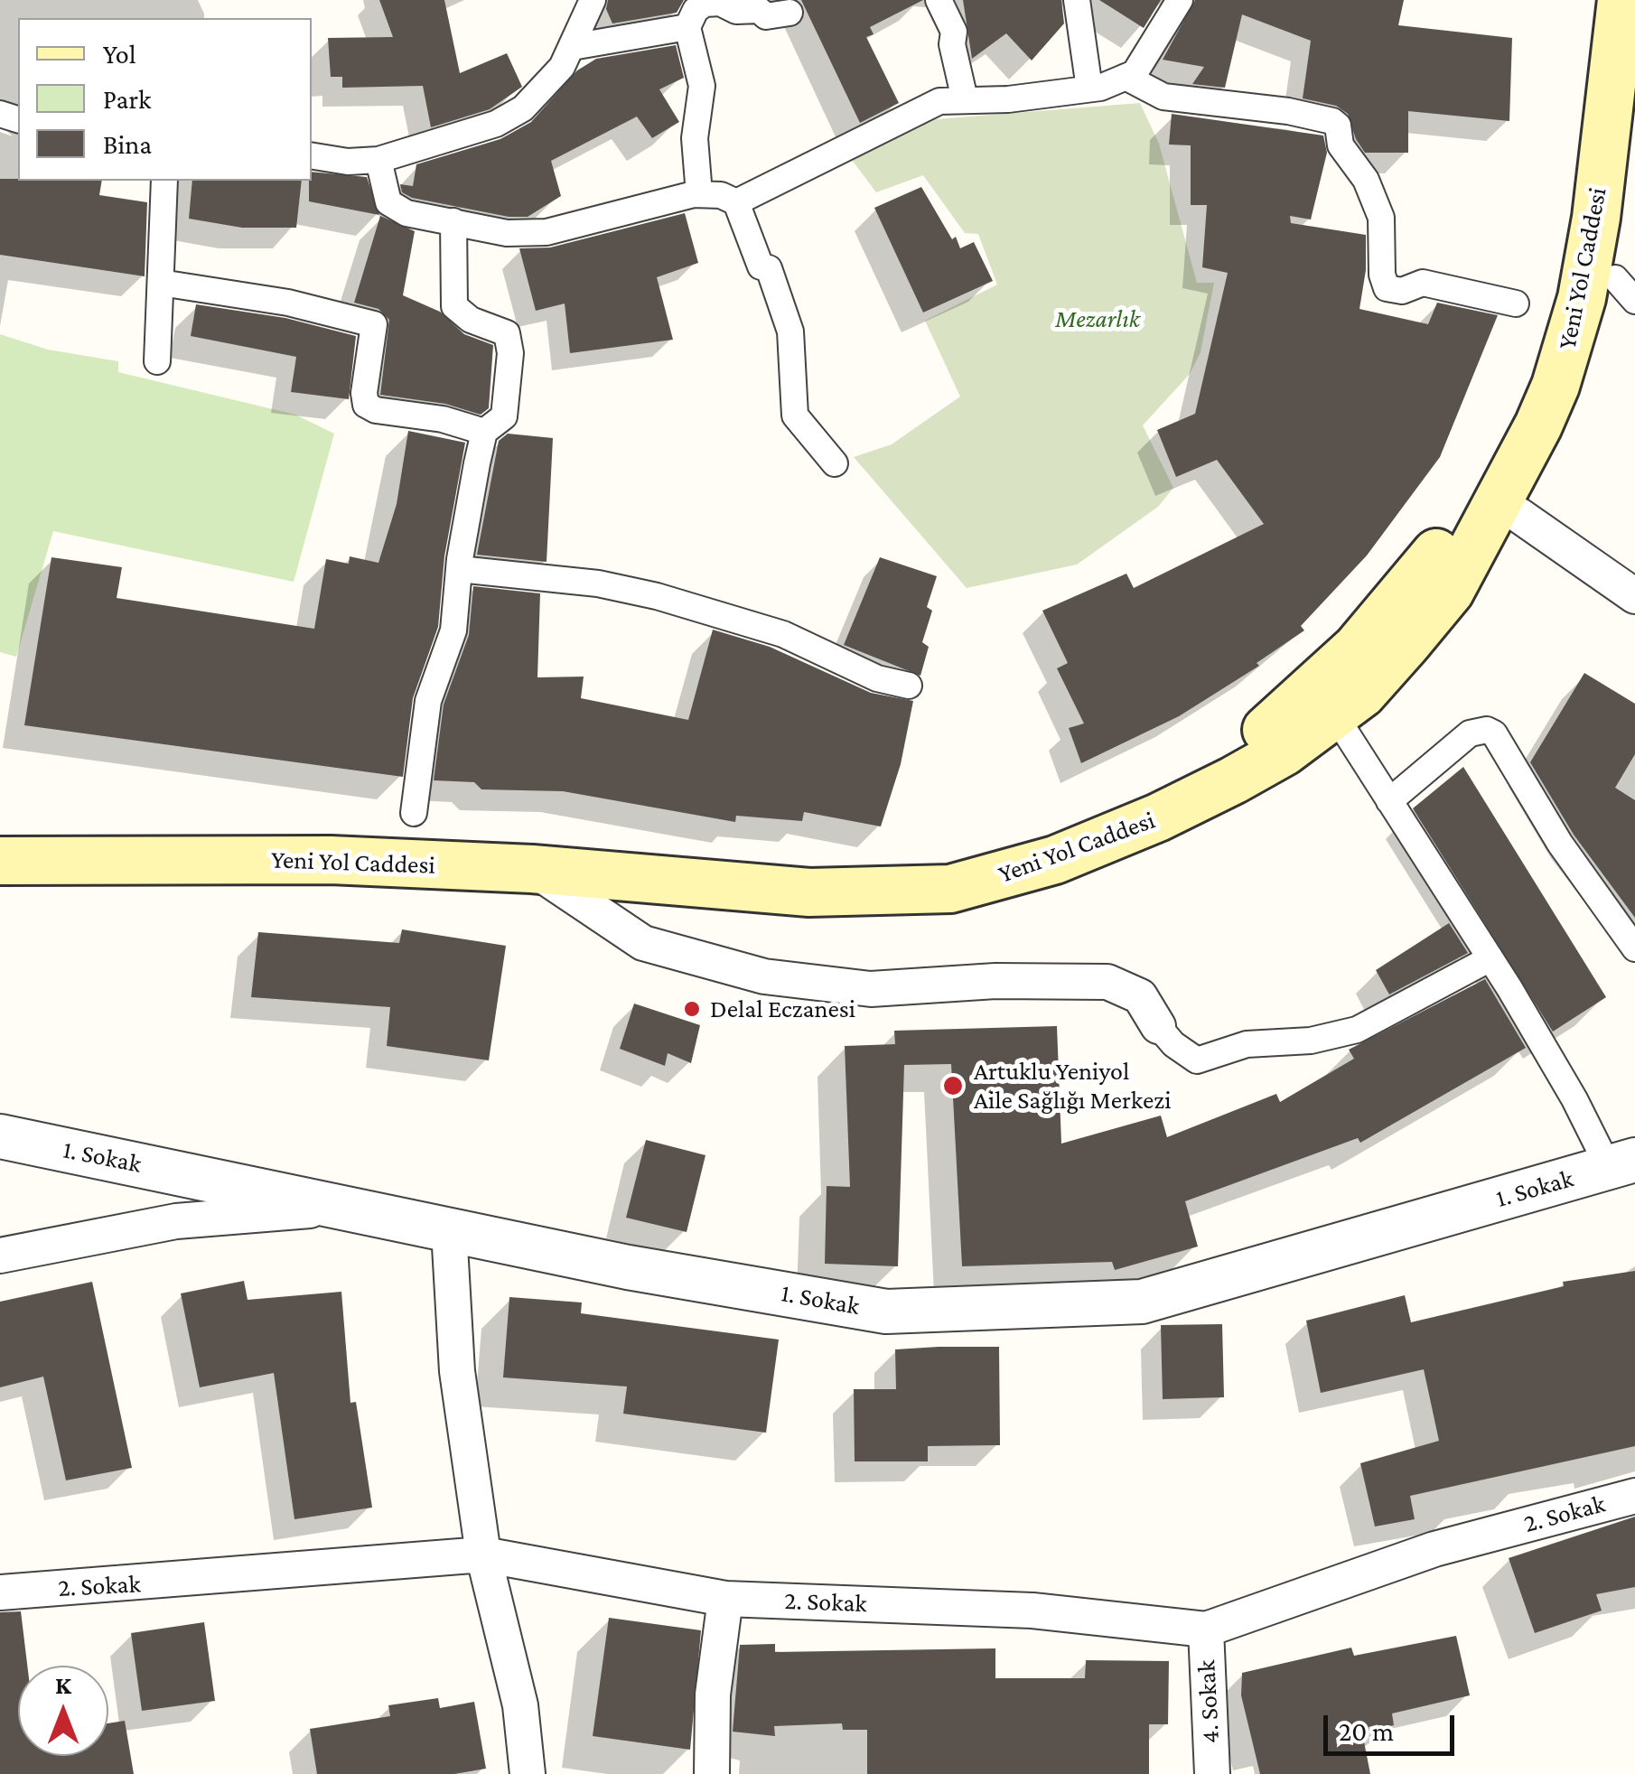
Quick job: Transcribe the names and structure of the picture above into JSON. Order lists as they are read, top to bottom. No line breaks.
{"streets":{"main road":["Yeni Yol Caddesi"],"street":["1. Sokak","2. Sokak","4. Sokak"]},"crossings":[["2. Sokak","4. Sokak"]],"parks":["Mezarlık"],"places":["Delal Eczanesi","Artuklu Yeniyol Aile Sağlığı Merkezi"],"legend":["Yol","Park","Bina"],"scale_bar":"20 m","north":"top"}
